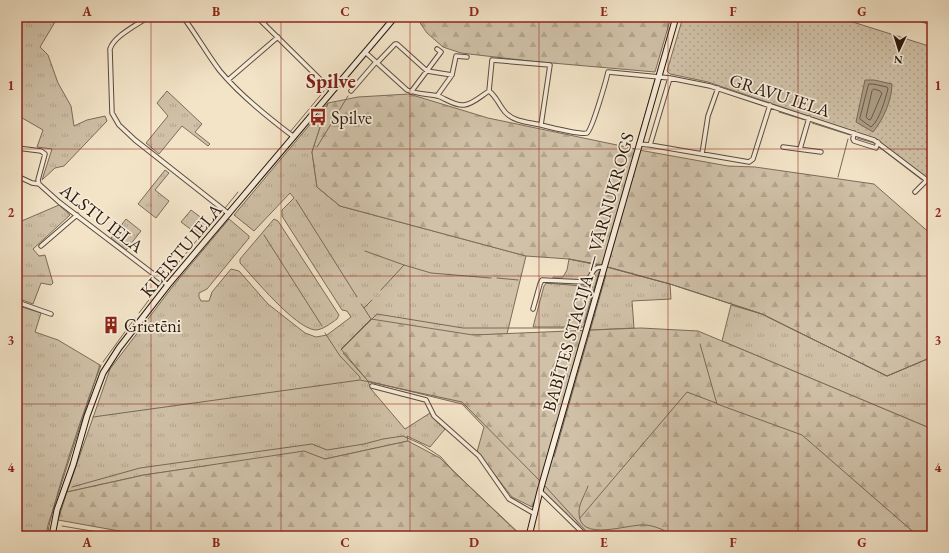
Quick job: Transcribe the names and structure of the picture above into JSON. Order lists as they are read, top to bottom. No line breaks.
{"streets":{"street":["GRAVU IELA","ALSTU IELA","KLEISTU IELA","BABĪTES STACIJA — VĀRNUKROGS"]},"crossings":[["GRAVU IELA","BABĪTES STACIJA — VĀRNUKROGS"],["ALSTU IELA","KLEISTU IELA"]],"districts":["Spilve"],"places":{"bus stop":["Spilve"],"building":["Grietēni"]},"north":"bottom","grid":{"columns":["A","B","C","D","E","F","G"],"rows":["1","2","3","4"]}}
